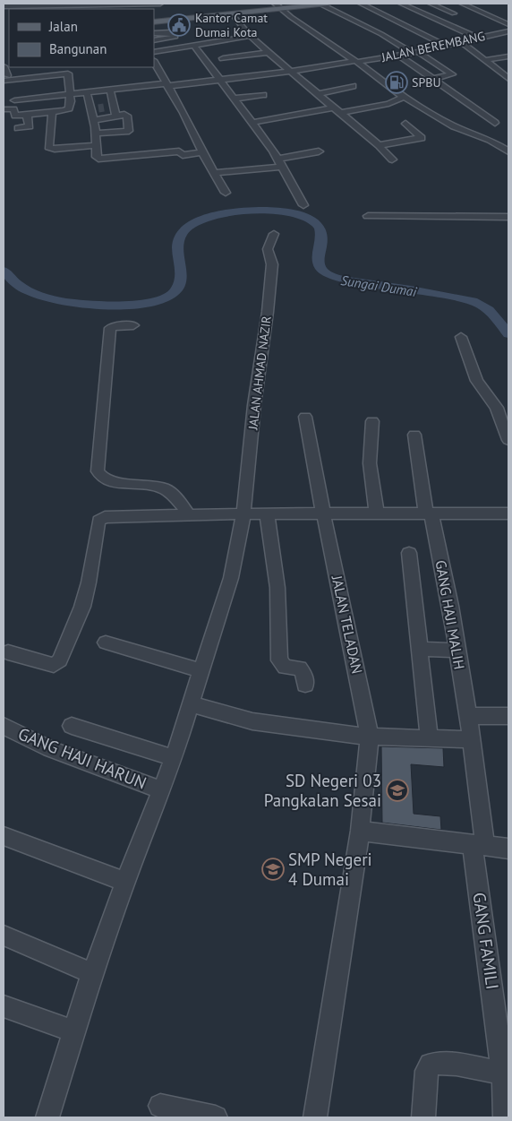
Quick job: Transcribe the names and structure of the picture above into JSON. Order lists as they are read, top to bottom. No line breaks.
{"streets":{"street":["JALAN BEREMBANG","JALAN AHMAD NAZIR","GANG HAJI MALIH","JALAN TELADAN","GANG HAJI HARUN","GANG FAMILI"]},"water":["Sungai Dumai"],"places":{"public building":["Kantor Camat Dumai Kota"],"fuel station":["SPBU"],"school or university":["SD Negeri 03 Pangkalan Sesai","SMP Negeri 4 Dumai"]},"legend":["Jalan","Bangunan"]}
